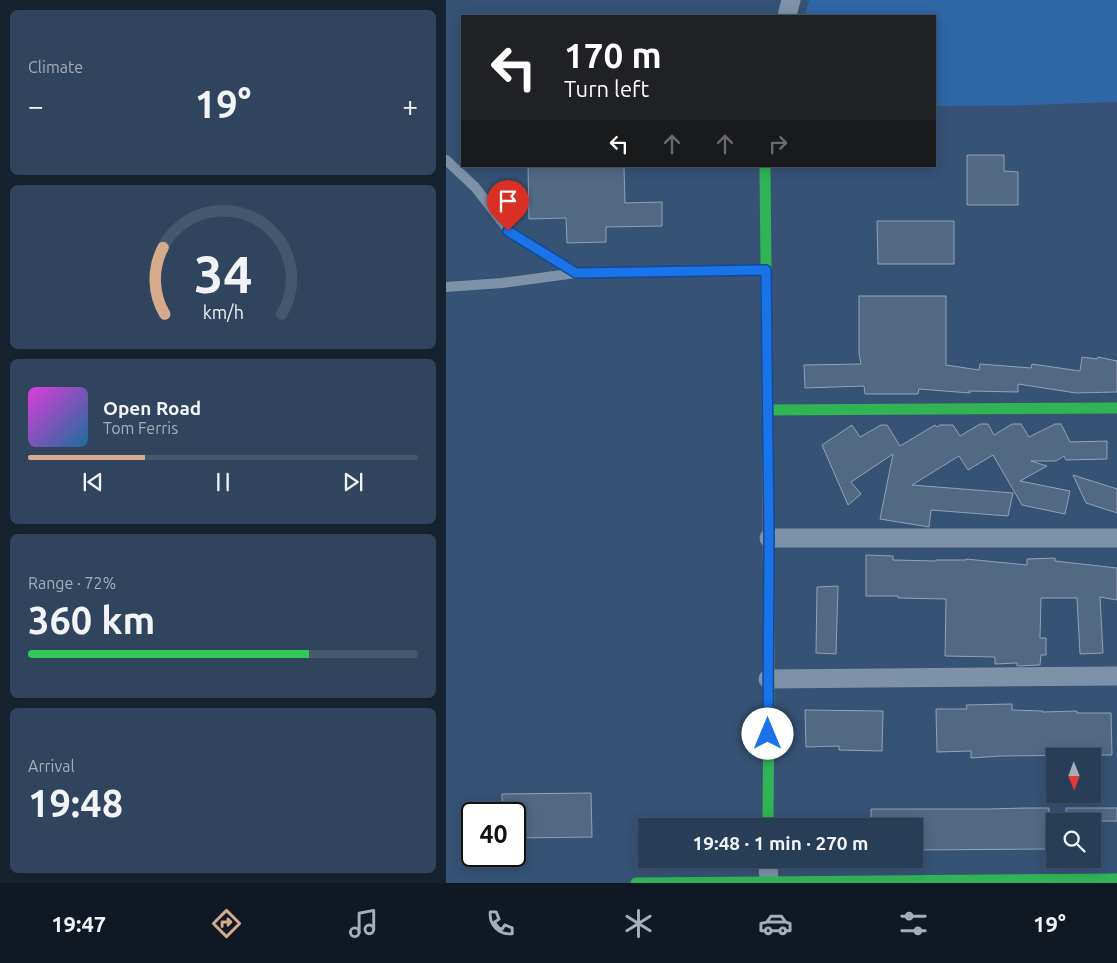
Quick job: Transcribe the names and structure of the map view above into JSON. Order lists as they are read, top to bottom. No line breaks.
{"north":"bottom","page":{"tile":["Climate",["Range · 72%","360 km"],["Arrival","19:48"]],"turn":["170 m","Turn left"],"heat":["−","19°","+"],"song":["Open Road","Tom Ferris"],"limit":"40","trip":"19:48 · 1 min · 270 m","tabs":["19:47","19°"],"gauge":["34","km/h"]}}
